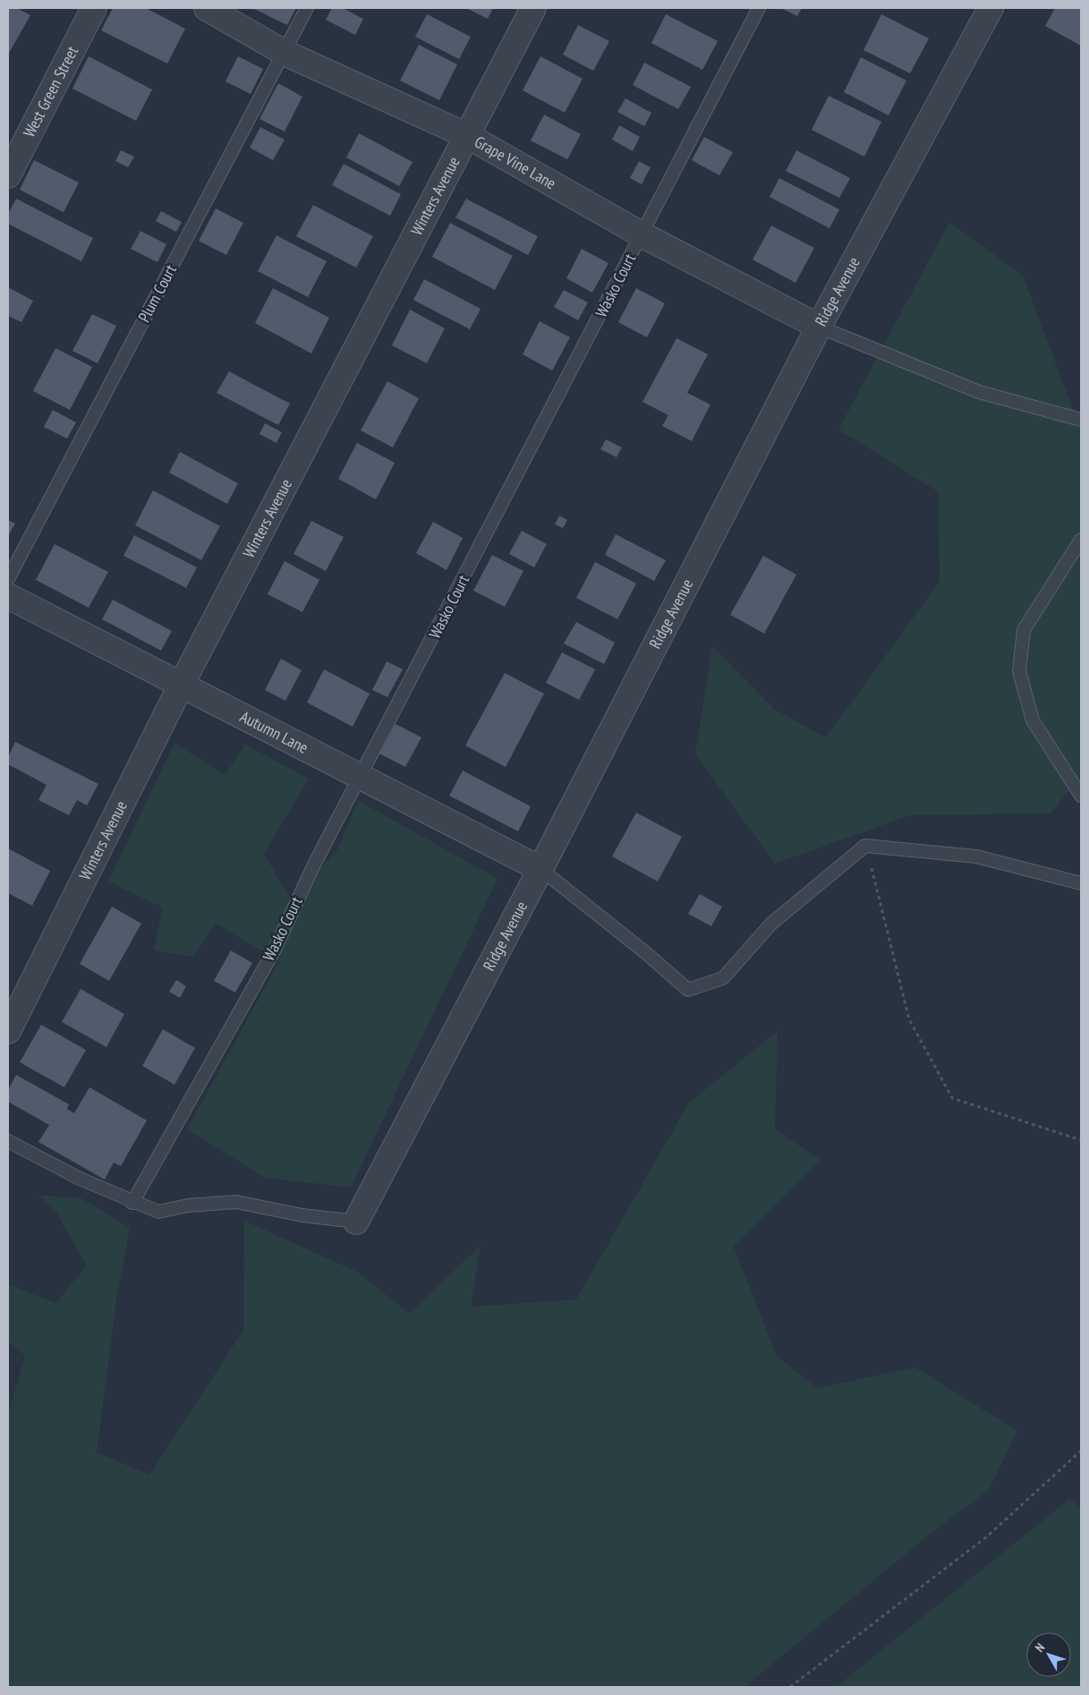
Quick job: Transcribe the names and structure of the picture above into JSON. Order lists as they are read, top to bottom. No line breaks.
{"streets":{"street":["West Green Street","Grape Vine Lane","Winters Avenue","Ridge Avenue","Autumn Lane"],"lane":["Wasko Court","Plum Court"]},"crossings":[["Grape Vine Lane","Winters Avenue"],["Grape Vine Lane","Wasko Court"],["Grape Vine Lane","Ridge Avenue"],["Grape Vine Lane","Plum Court"],["Winters Avenue","Autumn Lane"],["Wasko Court","Autumn Lane"],["Ridge Avenue","Autumn Lane"]],"north":"top left"}
